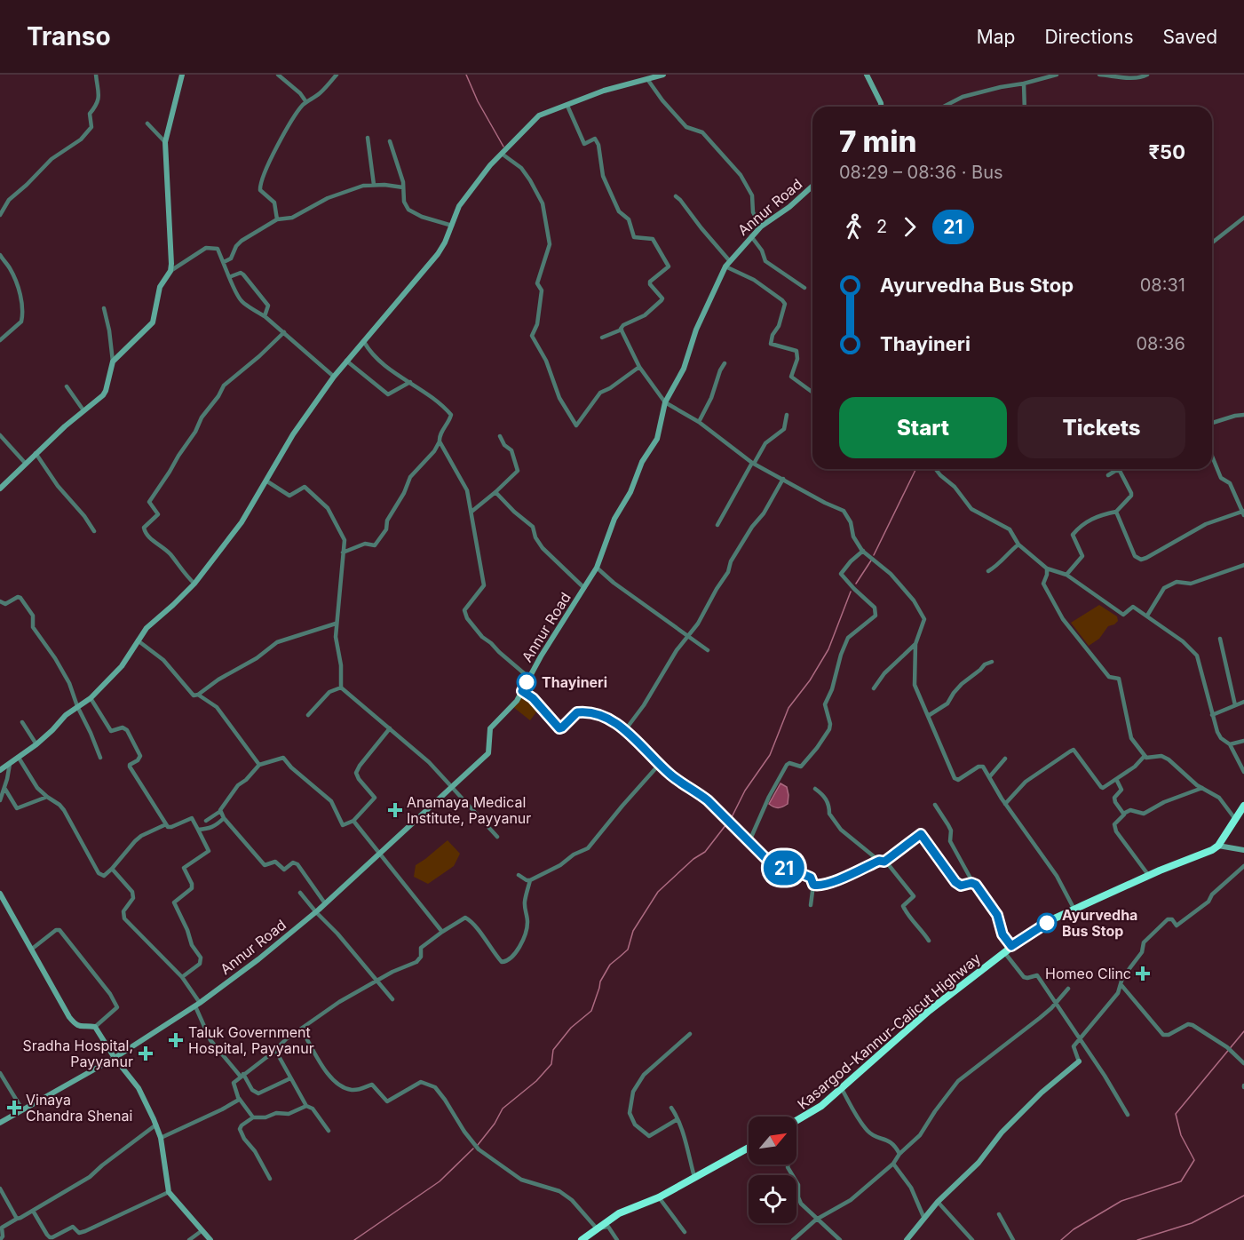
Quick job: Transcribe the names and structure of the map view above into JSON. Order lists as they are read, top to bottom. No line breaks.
{"streets":{"highway":["Kasargod-Kannur-Calicut Highway"],"main road":["Annur Road"]},"places":{"other":["Thayineri","Ayurvedha Bus Stop"],"health":["Anamaya Medical Institute, Payyanur","Homeo Clinc","Taluk Government Hospital, Payyanur","Sradha Hospital, Payyanur","Vinaya Chandra Shenai"]},"lines":["bus line 21"],"north":"top right","page":{"header":"Transo","nav":["Map","Directions","Saved"],"on_map":"21","heading":["7 min","08:29 – 08:36 · Bus","₹50"],"legs":["2","21"],"list":[{"name":"Ayurvedha Bus Stop","value":"08:31"},{"name":"Thayineri","value":"08:36"}],"buttons":["Start","Tickets"]}}
